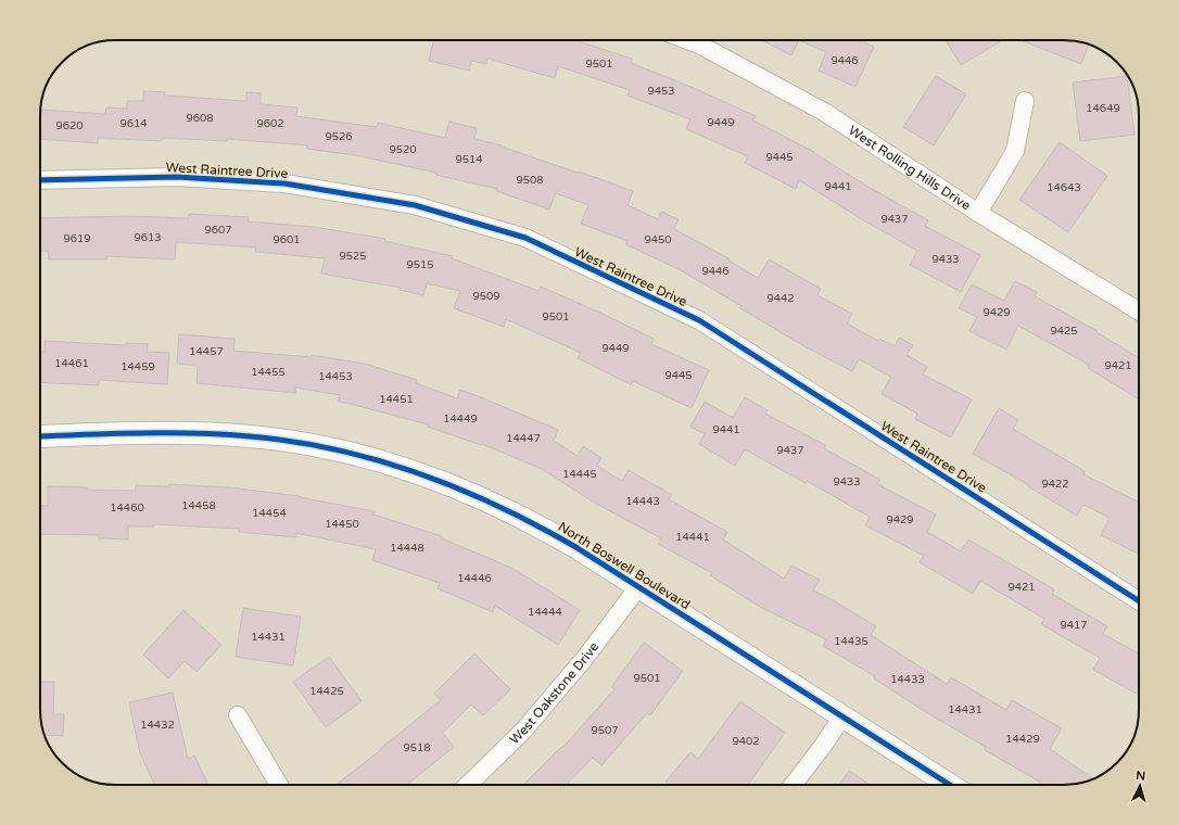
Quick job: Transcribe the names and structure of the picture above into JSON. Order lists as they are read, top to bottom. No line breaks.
{"streets":{"street":["West Rolling Hills Drive","West Raintree Drive","North Boswell Boulevard","West Oakstone Drive"]},"crossings":[["North Boswell Boulevard","West Oakstone Drive"]],"house_numbers":["9446","9501","9453","14649","9608","9449","9614","9602","9620","9526","9520","9445","9514","9508","9441","14643","9437","9607","9613","9619","9601","9450","9525","9433","9515","9446","9509","9442","9429","9501","9425","9449","14457","14461","9421","14459","14455","9445","14453","14451","14449","9441","14447","9437","14445","9433","9422","14443","14458","14460","14454","9429","14450","14441","14448","14446","9421","14444","9417","14431","14435","9501","14433","14425","14431","14432","9507","14429","9402","9518"],"north":"top"}
